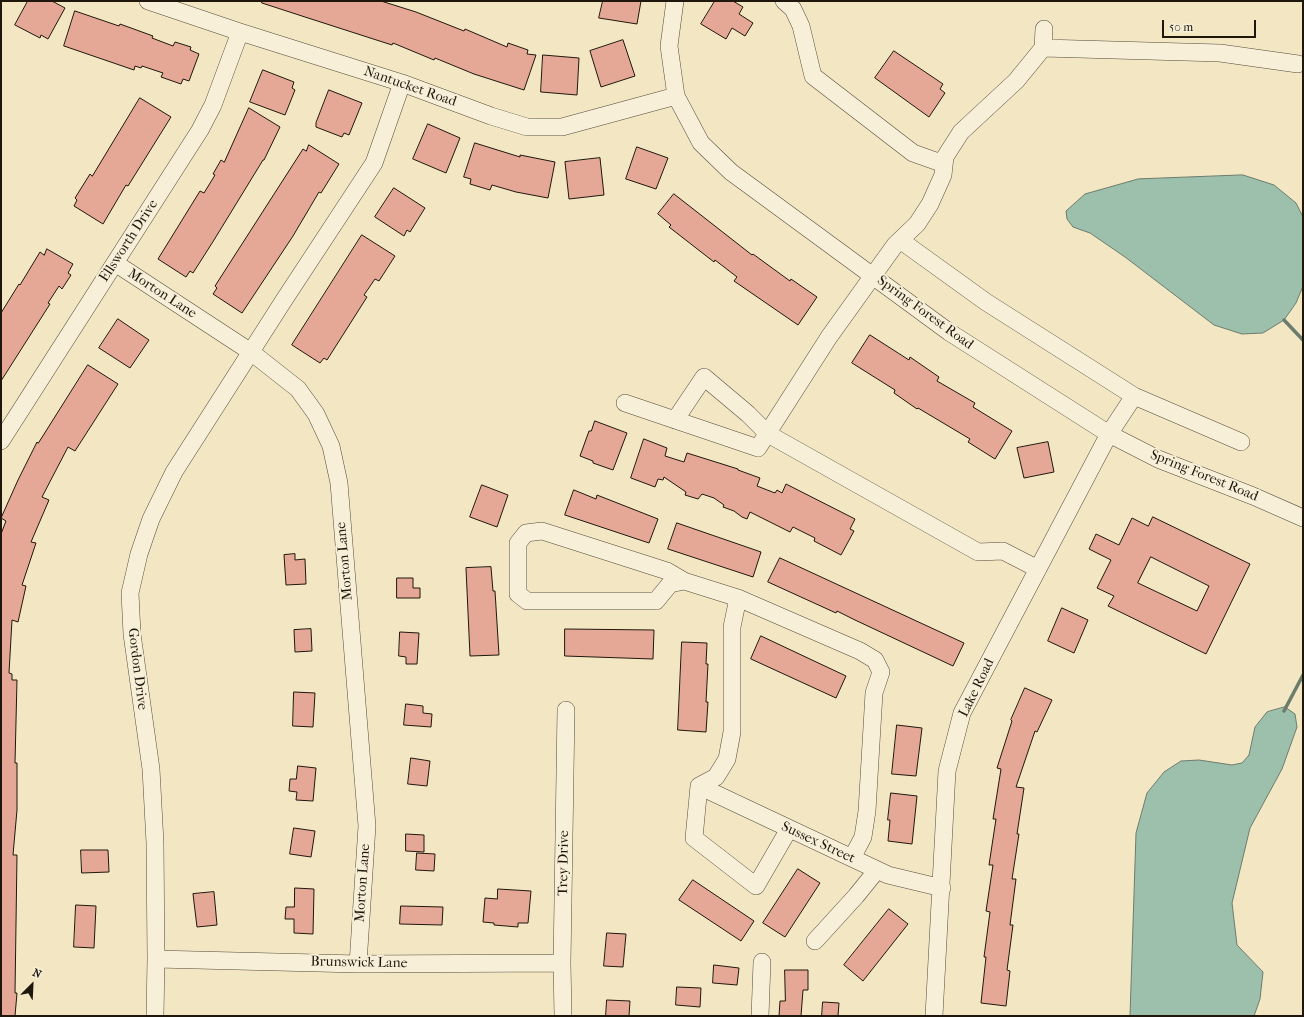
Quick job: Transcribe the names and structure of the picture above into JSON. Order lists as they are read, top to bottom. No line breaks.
{"streets":{"street":["Nantucket Road","Ellsworth Drive","Morton Lane","Spring Forest Road","Gordon Drive","Lake Road","Sussex Street","Trey Drive","Brunswick Lane"]},"crossings":[["Nantucket Road","Ellsworth Drive"],["Nantucket Road","Spring Forest Road"],["Nantucket Road","Gordon Drive"],["Ellsworth Drive","Morton Lane"],["Morton Lane","Gordon Drive"],["Morton Lane","Brunswick Lane"],["Spring Forest Road","Lake Road"],["Gordon Drive","Brunswick Lane"],["Lake Road","Sussex Street"],["Trey Drive","Brunswick Lane"]],"scale_bar":"50 m","north":"top right"}
